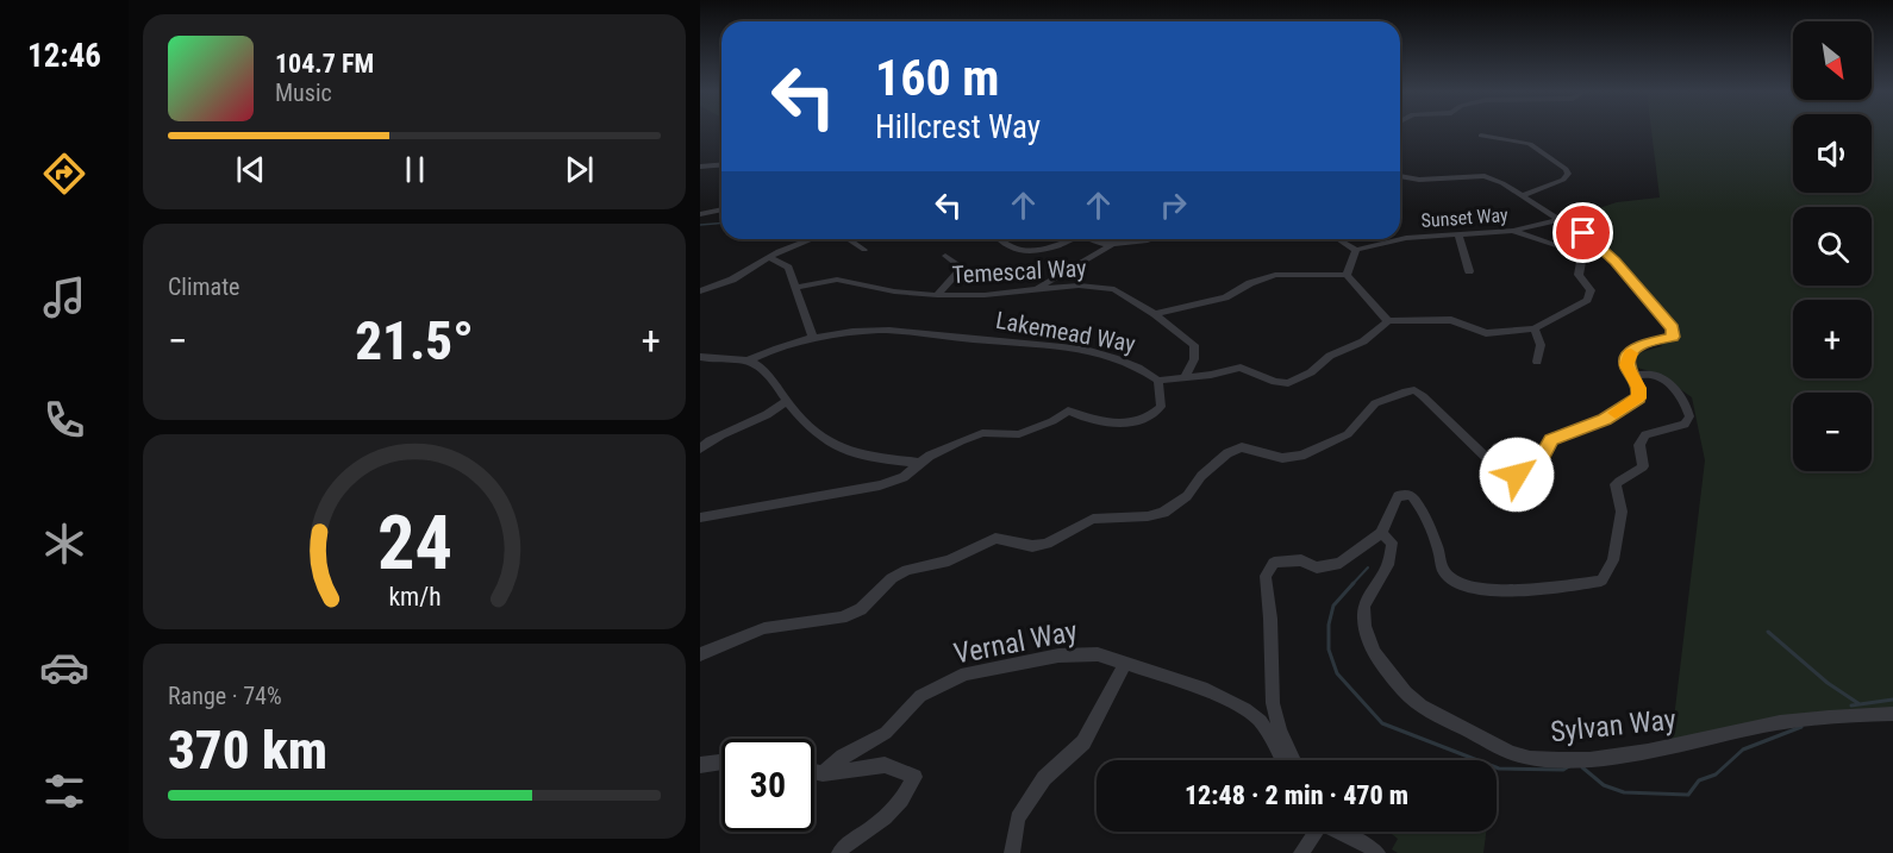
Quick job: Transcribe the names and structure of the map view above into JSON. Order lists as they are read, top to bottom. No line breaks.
{"streets":{"street":["Sunset Way","Temescal Way","Lakemead Way","Vernal Way","Sylvan Way"]},"north":"bottom right","page":{"tabs":"12:46","map_buttons":["+","−"],"turn":["160 m","Hillcrest Way"],"song":["104.7 FM","Music"],"tile":["Climate",["Range · 74%","370 km"]],"heat":["−","21.5°","+"],"limit":"30","trip":"12:48 · 2 min · 470 m","gauge":["24","km/h"]}}
